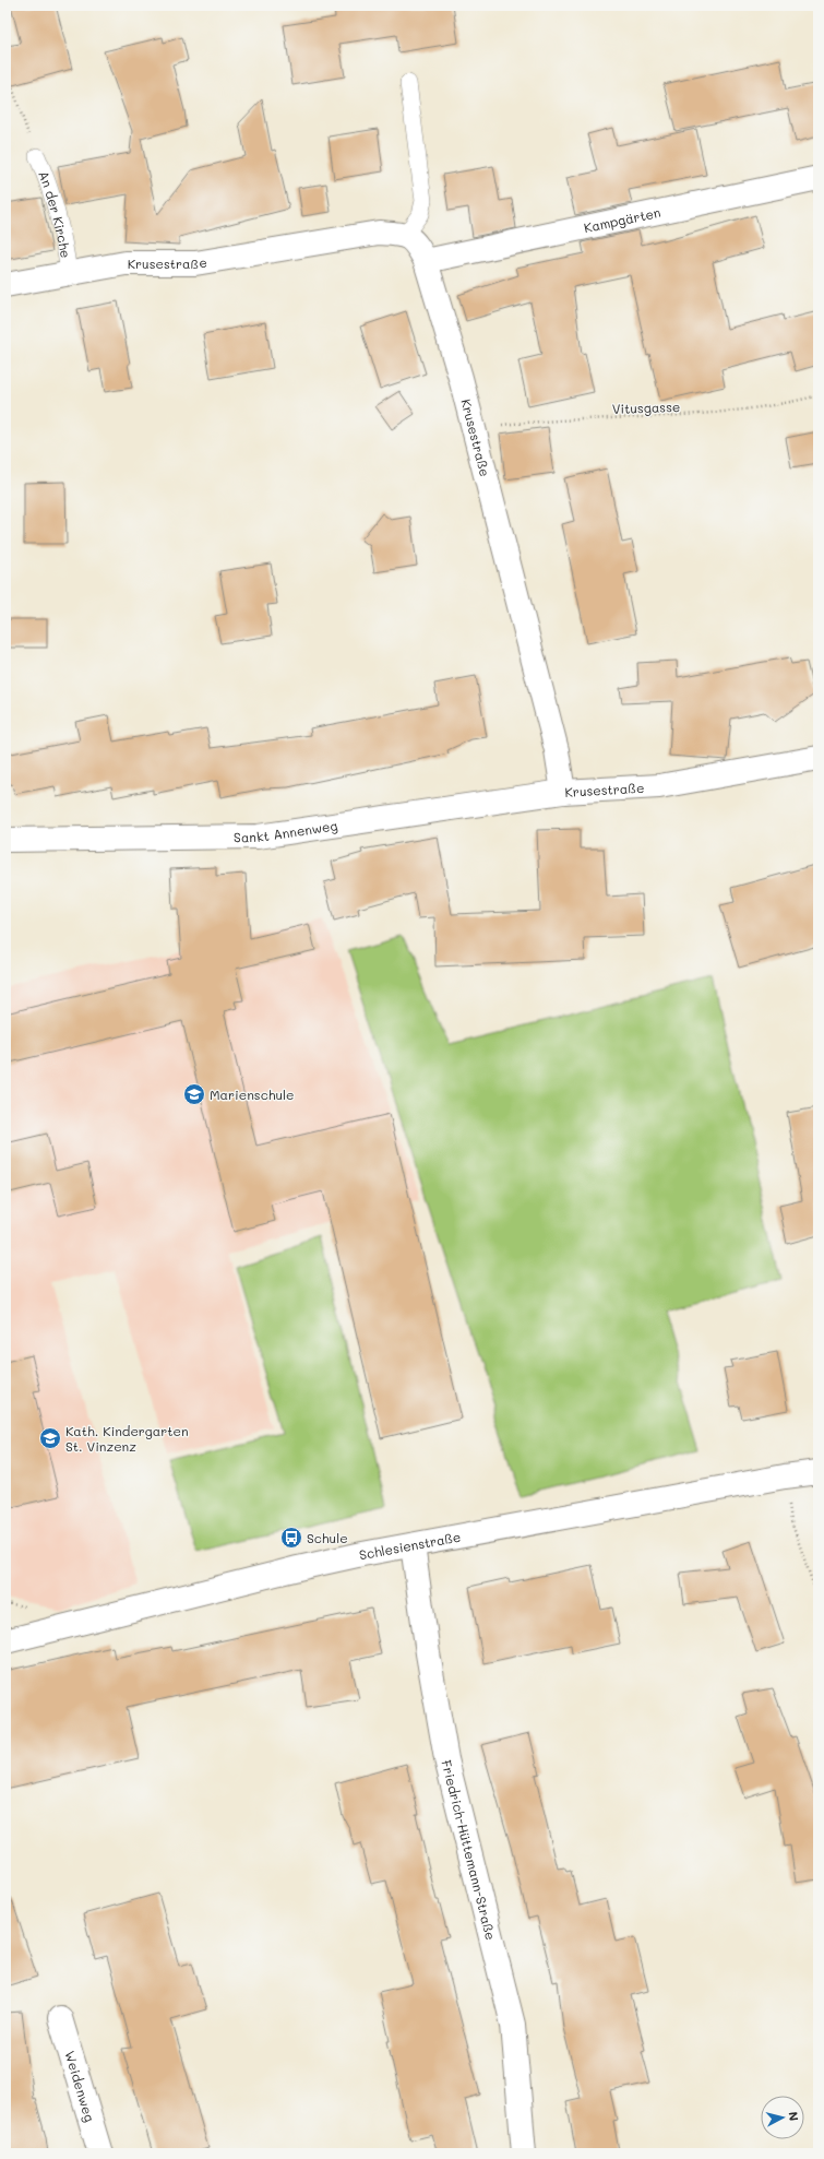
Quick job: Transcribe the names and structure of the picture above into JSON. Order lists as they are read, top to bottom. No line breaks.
{"streets":{"street":["Kampgärten","Krusestraße","Sankt Annenweg","Schlesienstraße","Friedrich-Hüttemann-Straße","Weidenweg"],"lane":["An der Kirche"],"path":["Vitusgasse"]},"crossings":[["An der Kirche","Krusestraße"],["Kampgärten","Krusestraße"],["Krusestraße","Vitusgasse"],["Krusestraße","Sankt Annenweg"],["Schlesienstraße","Friedrich-Hüttemann-Straße"]],"places":{"school or university":["Marienschule","Kath. Kindergarten St. Vinzenz"],"bus stop":["Schule"]},"north":"right"}
